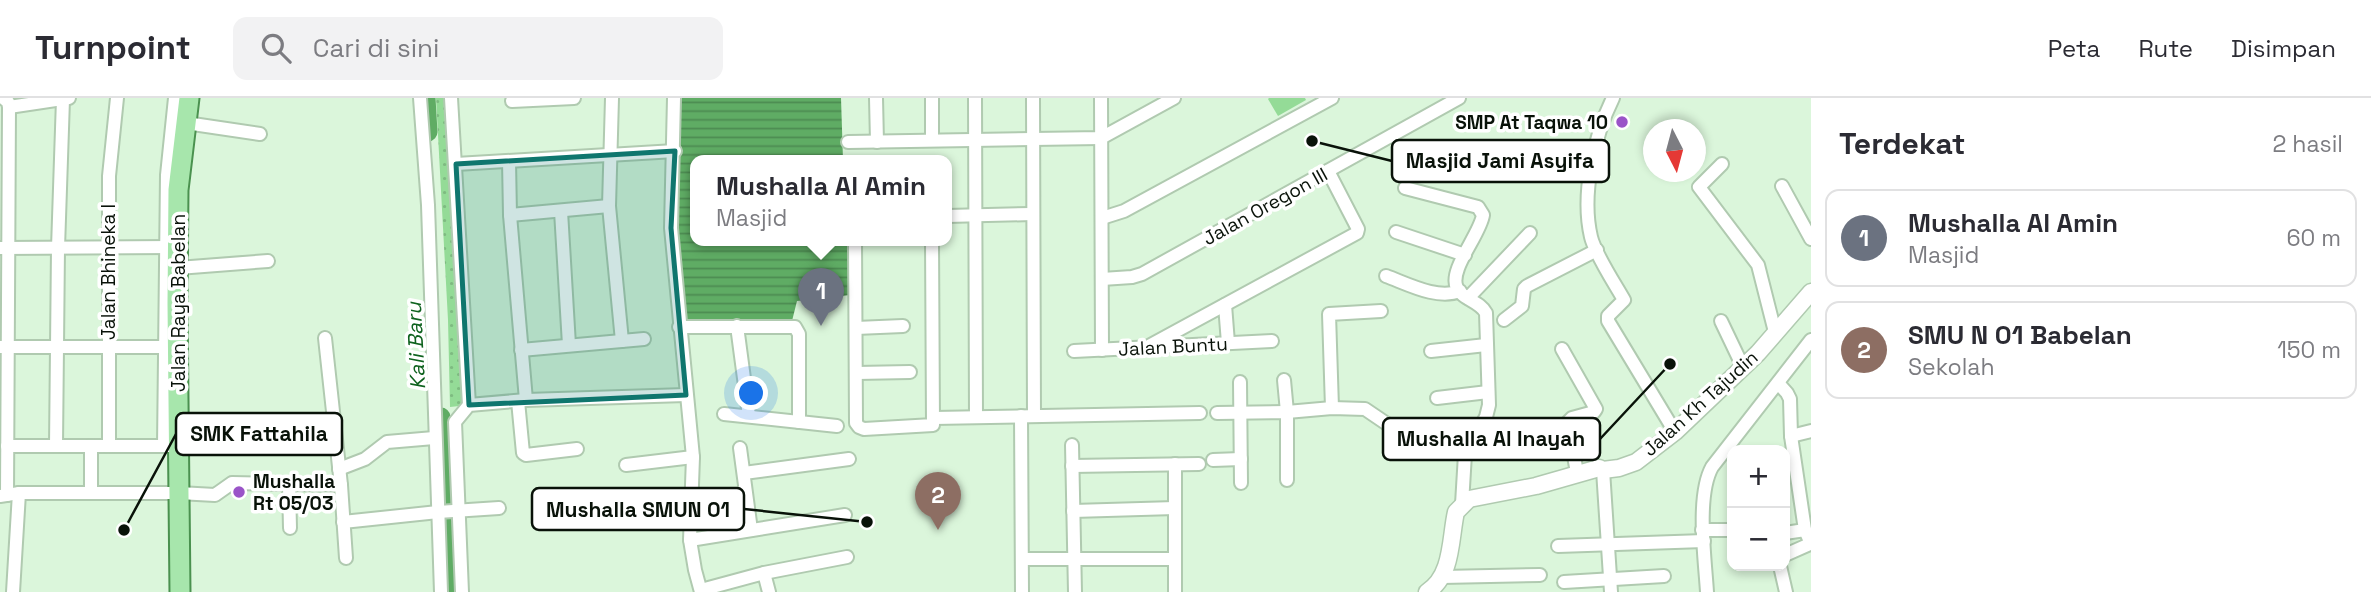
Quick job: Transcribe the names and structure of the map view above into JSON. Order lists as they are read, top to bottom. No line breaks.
{"streets":{"main road":["Jalan Raya Babelan"],"street":["Jalan Oregon III","Jalan Bhineka I","Jalan Buntu","Jalan Kh Tajudin"]},"water":["Kali Baru"],"places":["SMP At Taqwa 10","Masjid Jami Asyifa","Mushalla Al Inayah","Mushalla Rt 05/03","Mushalla SMUN 01","SMK Fattahila"],"north":"bottom","page":{"header":"Turnpoint","search":"Cari di sini","nav":["Peta","Rute","Disimpan"],"heading":["Terdekat","2 hasil"],"popup":["Mushalla Al Amin","Masjid"],"list":[{"mark":"1","name":"Mushalla Al Amin","note":"Masjid","value":"60 m"},{"mark":"2","name":"SMU N 01 Babelan","note":"Sekolah","value":"150 m"}],"pins":["1","2"],"map_buttons":["+","−"]}}
